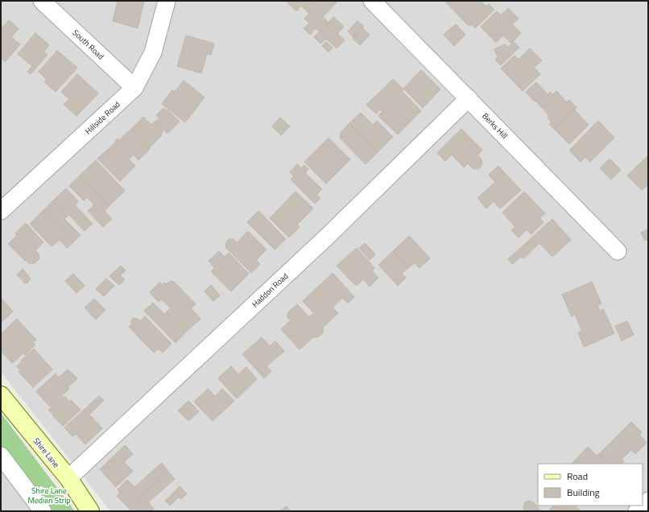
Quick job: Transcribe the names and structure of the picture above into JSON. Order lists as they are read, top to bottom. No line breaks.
{"streets":{"street":["South Road","Hillside Road","Berks Hill","Haddon Road","Shire Lane"]},"crossings":[["South Road","Hillside Road"],["Berks Hill","Haddon Road"],["Haddon Road","Shire Lane"]],"parks":["Shire Lane Median Strip"],"legend":["Road","Building"]}
